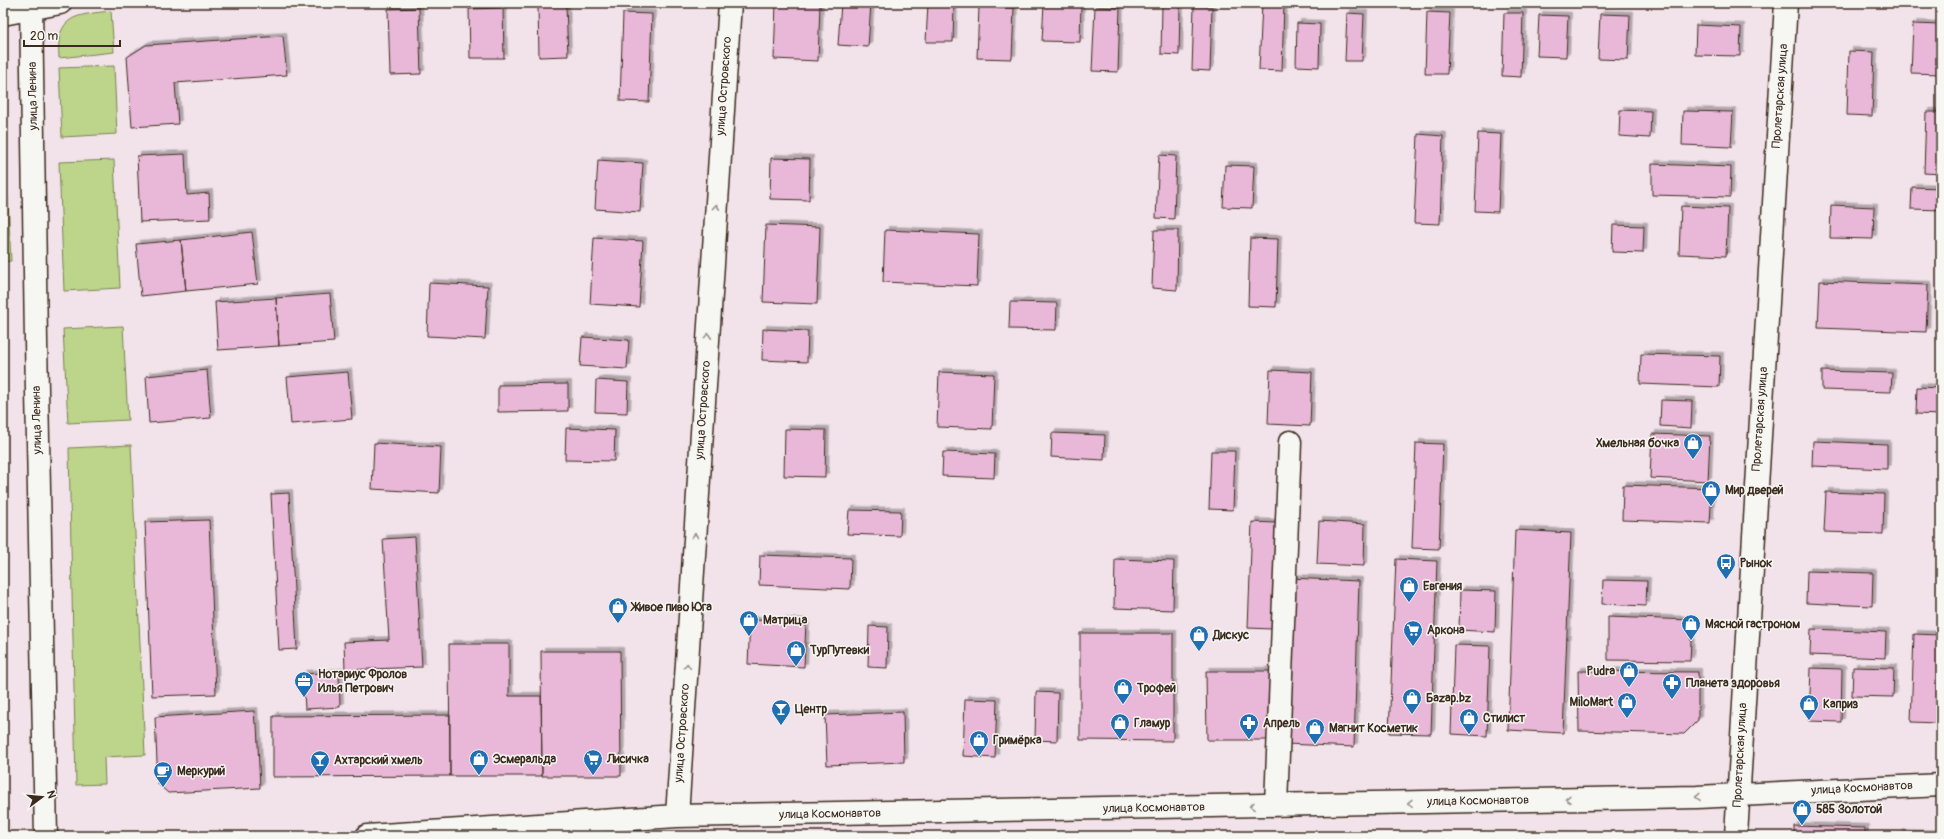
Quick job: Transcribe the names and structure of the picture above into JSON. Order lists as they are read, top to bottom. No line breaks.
{"streets":{"street":["улица Островского","улица Ленина","Пролетарская улица","улица Космонавтов"]},"crossings":[["улица Островского","улица Космонавтов"],["Пролетарская улица","улица Космонавтов"]],"one_way":["улица Островского","улица Космонавтов"],"places":{"shop":["Хмельная бочка","Мир дверей","Евгения","Живое пиво Юга","Матрица","Мясной гастроном","Дискус","ТурПутевки","Pudra","Трофей","Баzар.bz","MiloMart","Каприз","Стилист","Гламур","Магнит Косметик","Гримёрка","Эсмеральда","585 Золотой"],"bus stop":["Рынок"],"supermarket":["Аркона","Лисичка"],"office":["Нотариус Фролов Илья Петрович"],"pharmacy":["Планета здоровья","Апрель"],"bar":["Центр","Ахтарский хмель"],"cafe":["Меркурий"]},"scale_bar":"20 m","north":"right"}
